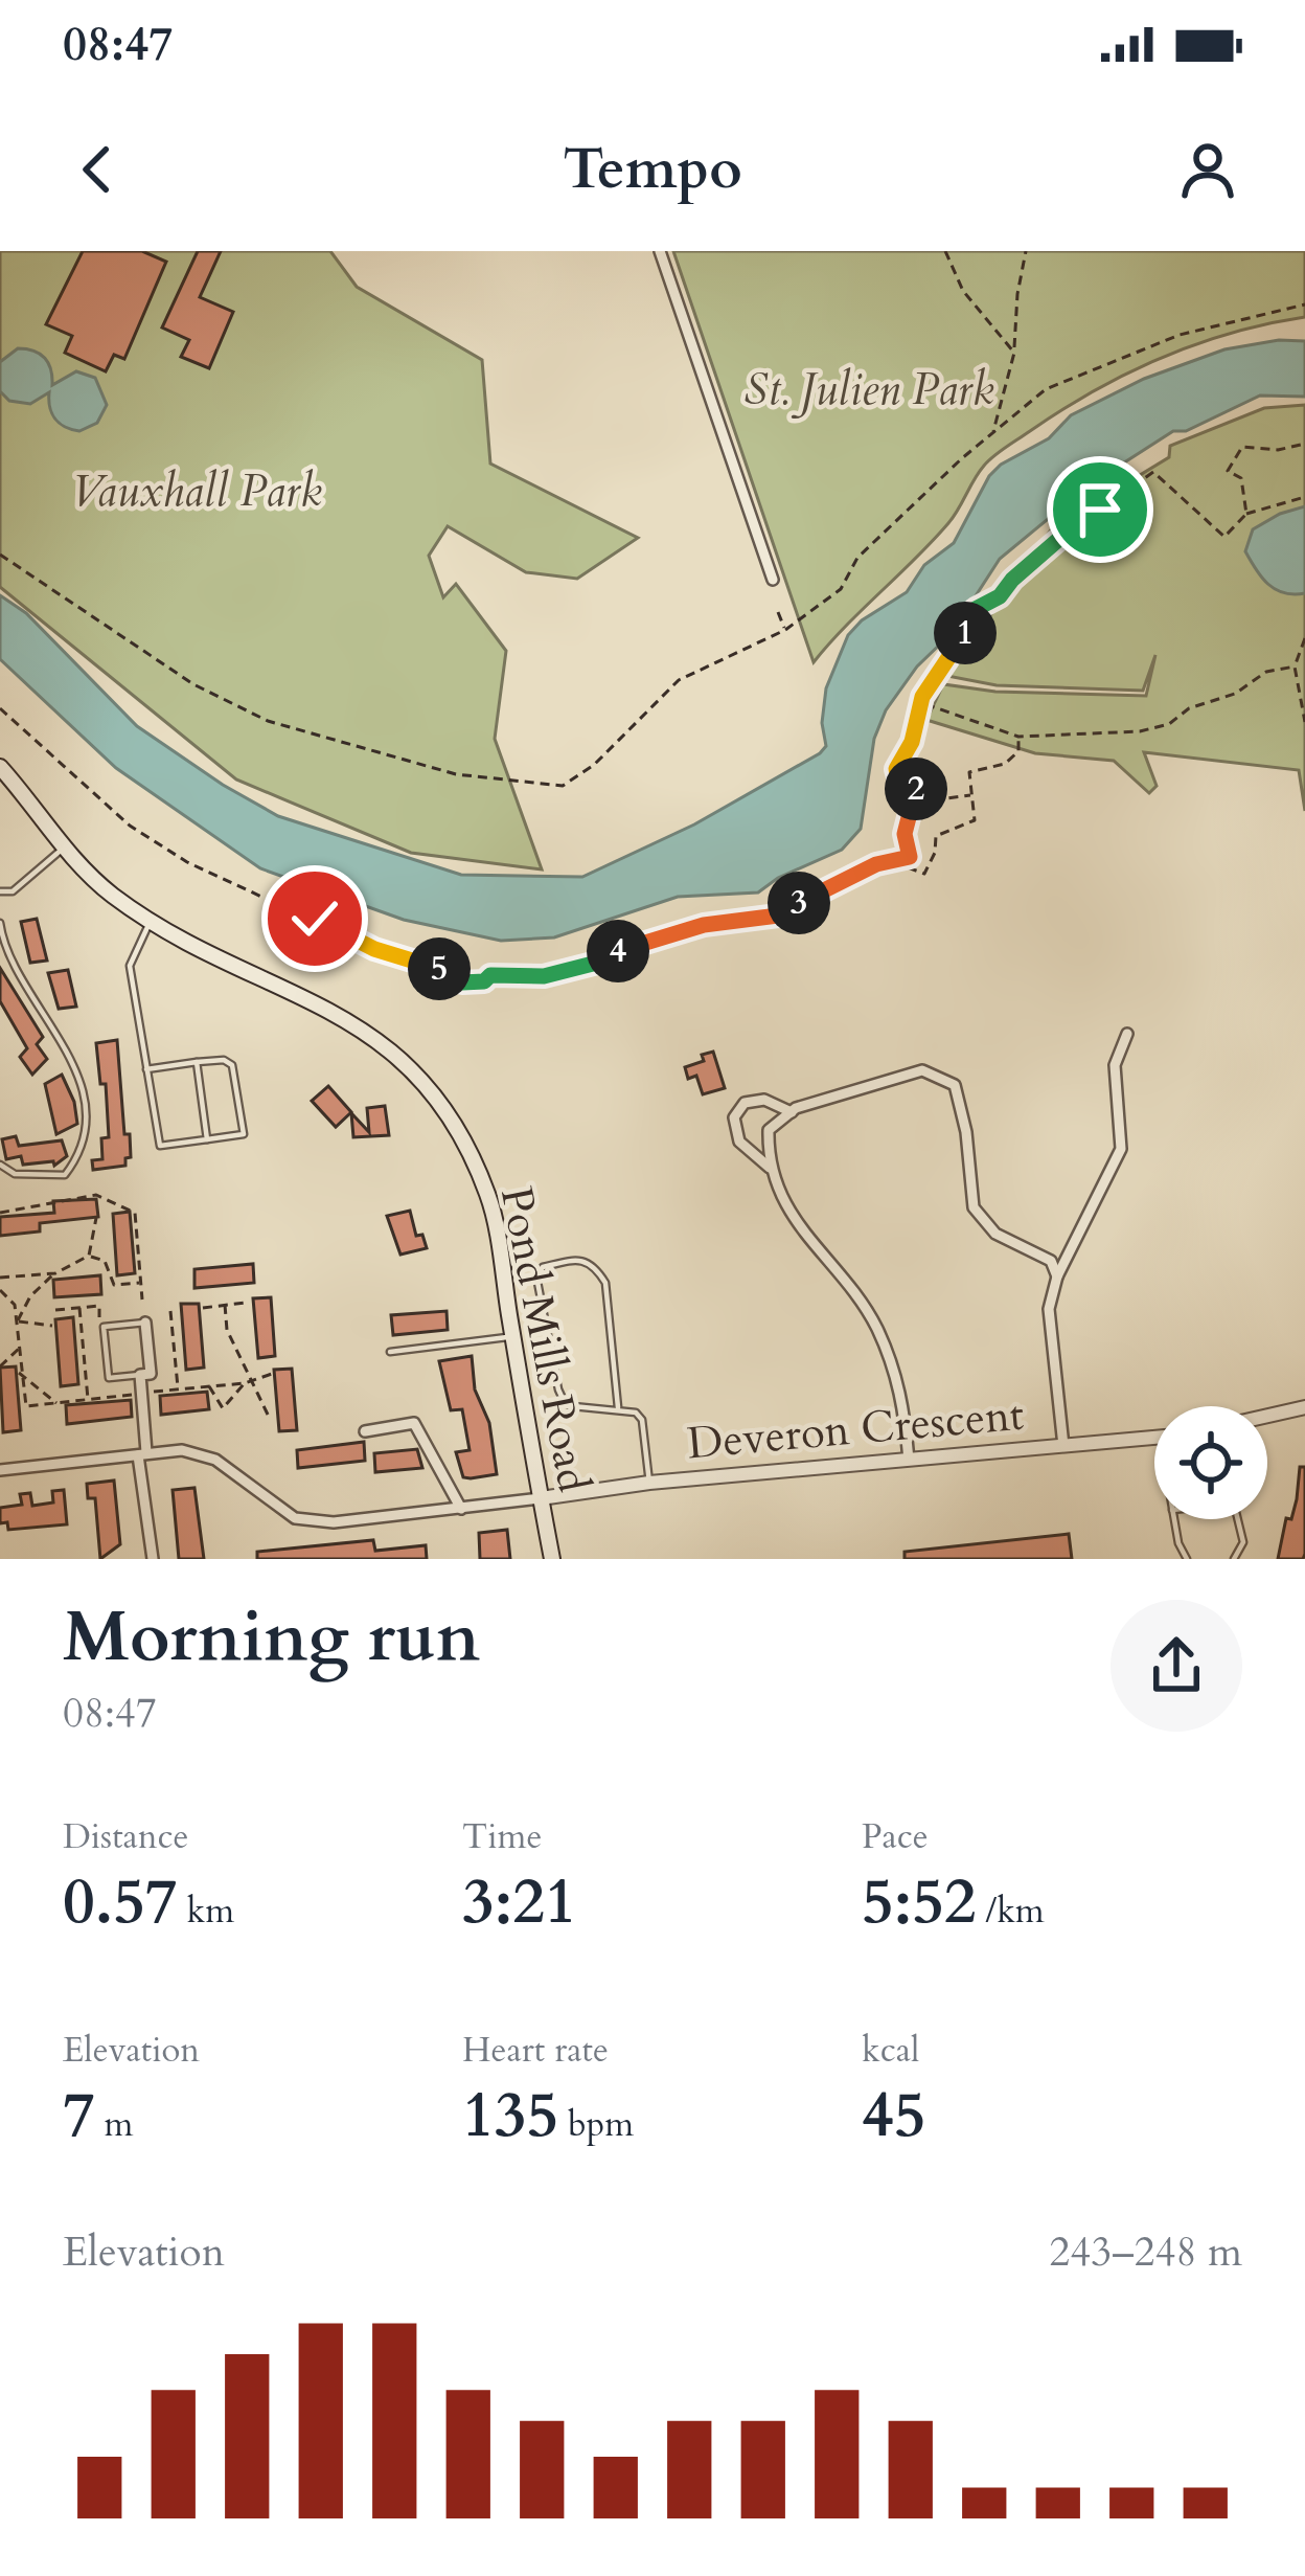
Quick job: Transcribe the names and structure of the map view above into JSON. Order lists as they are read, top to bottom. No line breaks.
{"streets":{"main road":["Pond Mills Road"],"street":["Deveron Crescent"]},"crossings":[["Pond Mills Road","Deveron Crescent"]],"parks":["St. Julien Park","Vauxhall Park"],"page":{"status":"08:47","header":"Tempo","pins":["1","2","3","4","5"],"heading":["Morning run","08:47"],"stats":[["Distance","0.57 km"],["Time","3:21"],["Pace","5:52 /km"],["Elevation","7 m"],["Heart rate","135 bpm"],["kcal","45"]],"chart":["Elevation","243–248 m"]}}
